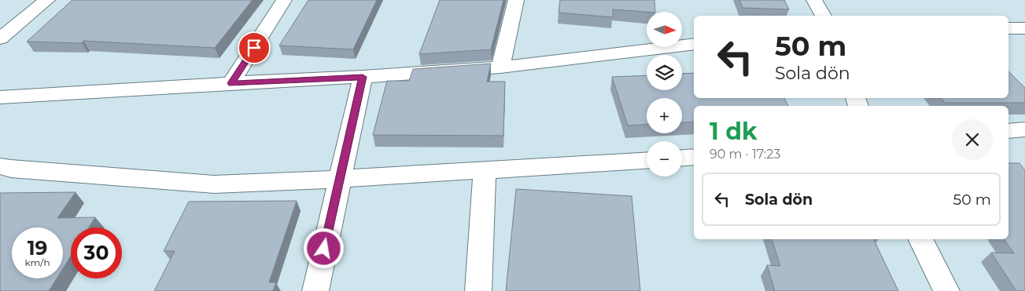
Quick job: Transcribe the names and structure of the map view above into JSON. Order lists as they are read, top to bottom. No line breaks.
{"north":"right","page":{"map_buttons":["+","−"],"turn":["50 m","Sola dön"],"heading":["1 dk","90 m · 17:23"],"list":[{"name":"Sola dön","value":"50 m"}],"speed":"19 km/h","limit":"30"}}
